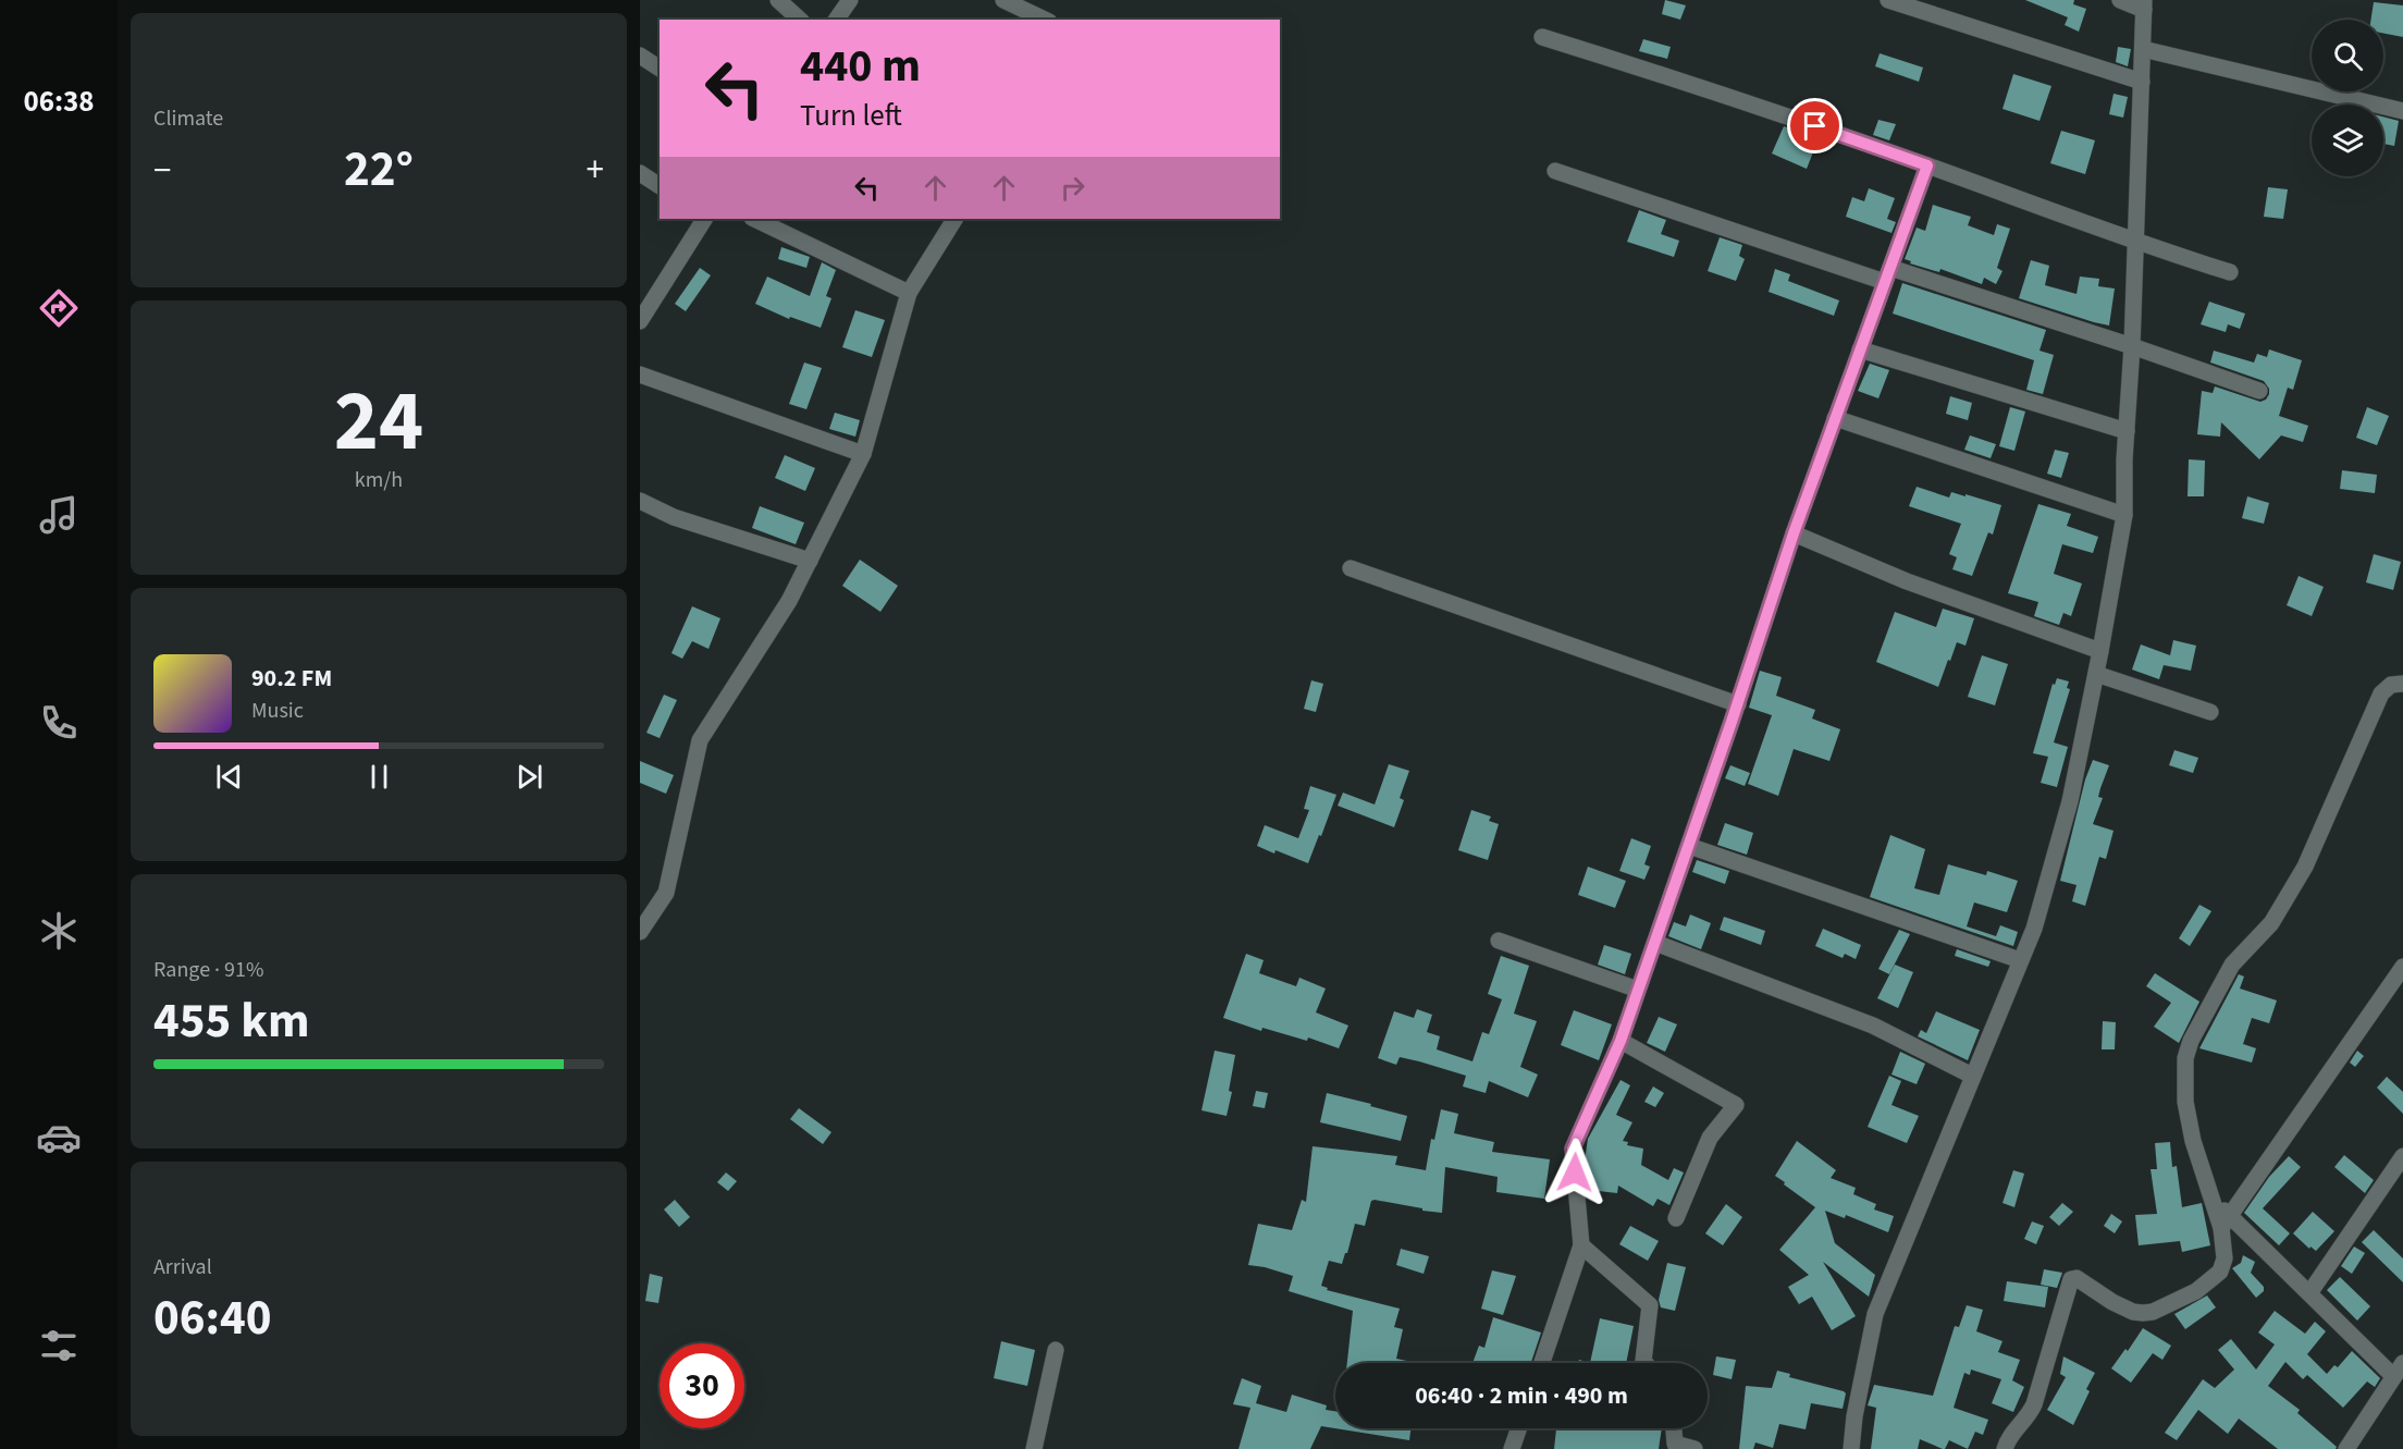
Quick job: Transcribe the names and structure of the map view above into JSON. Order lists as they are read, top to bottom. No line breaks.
{"page":{"tabs":"06:38","tile":["Climate",["24","km/h"],["Range · 91%","455 km"],["Arrival","06:40"]],"turn":["440 m","Turn left"],"heat":["−","22°","+"],"song":["90.2 FM","Music"],"limit":"30","trip":"06:40 · 2 min · 490 m"}}
